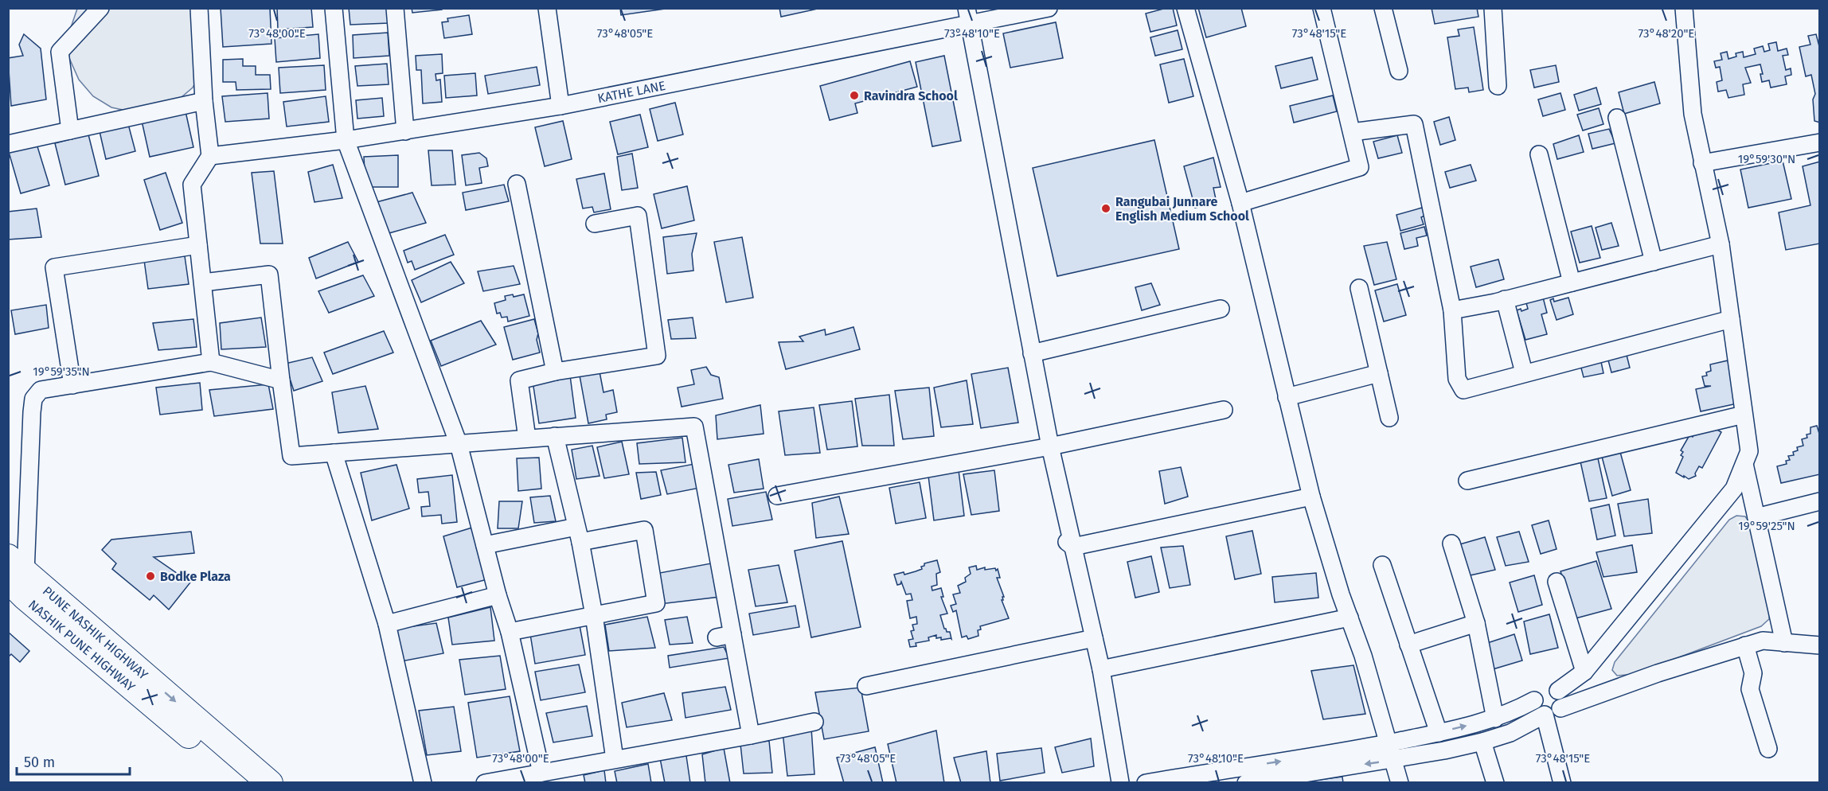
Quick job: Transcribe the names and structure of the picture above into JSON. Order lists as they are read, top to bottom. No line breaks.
{"streets":{"highway":["PUNE NASHIK HIGHWAY","NASHIK PUNE HIGHWAY"],"street":["KATHE LANE"]},"crossings":[["PUNE NASHIK HIGHWAY","NASHIK PUNE HIGHWAY"]],"one_way":["PUNE NASHIK HIGHWAY"],"places":["Ravindra School","Rangubai Junnare English Medium School","Bodke Plaza"],"scale_bar":"50 m","coordinates":["73°48'00\"E","73°48'05\"E","73°48'10\"E","73°48'15\"E","73°48'20\"E","19°59'30\"N","19°59'35\"N","19°59'25\"N"]}
